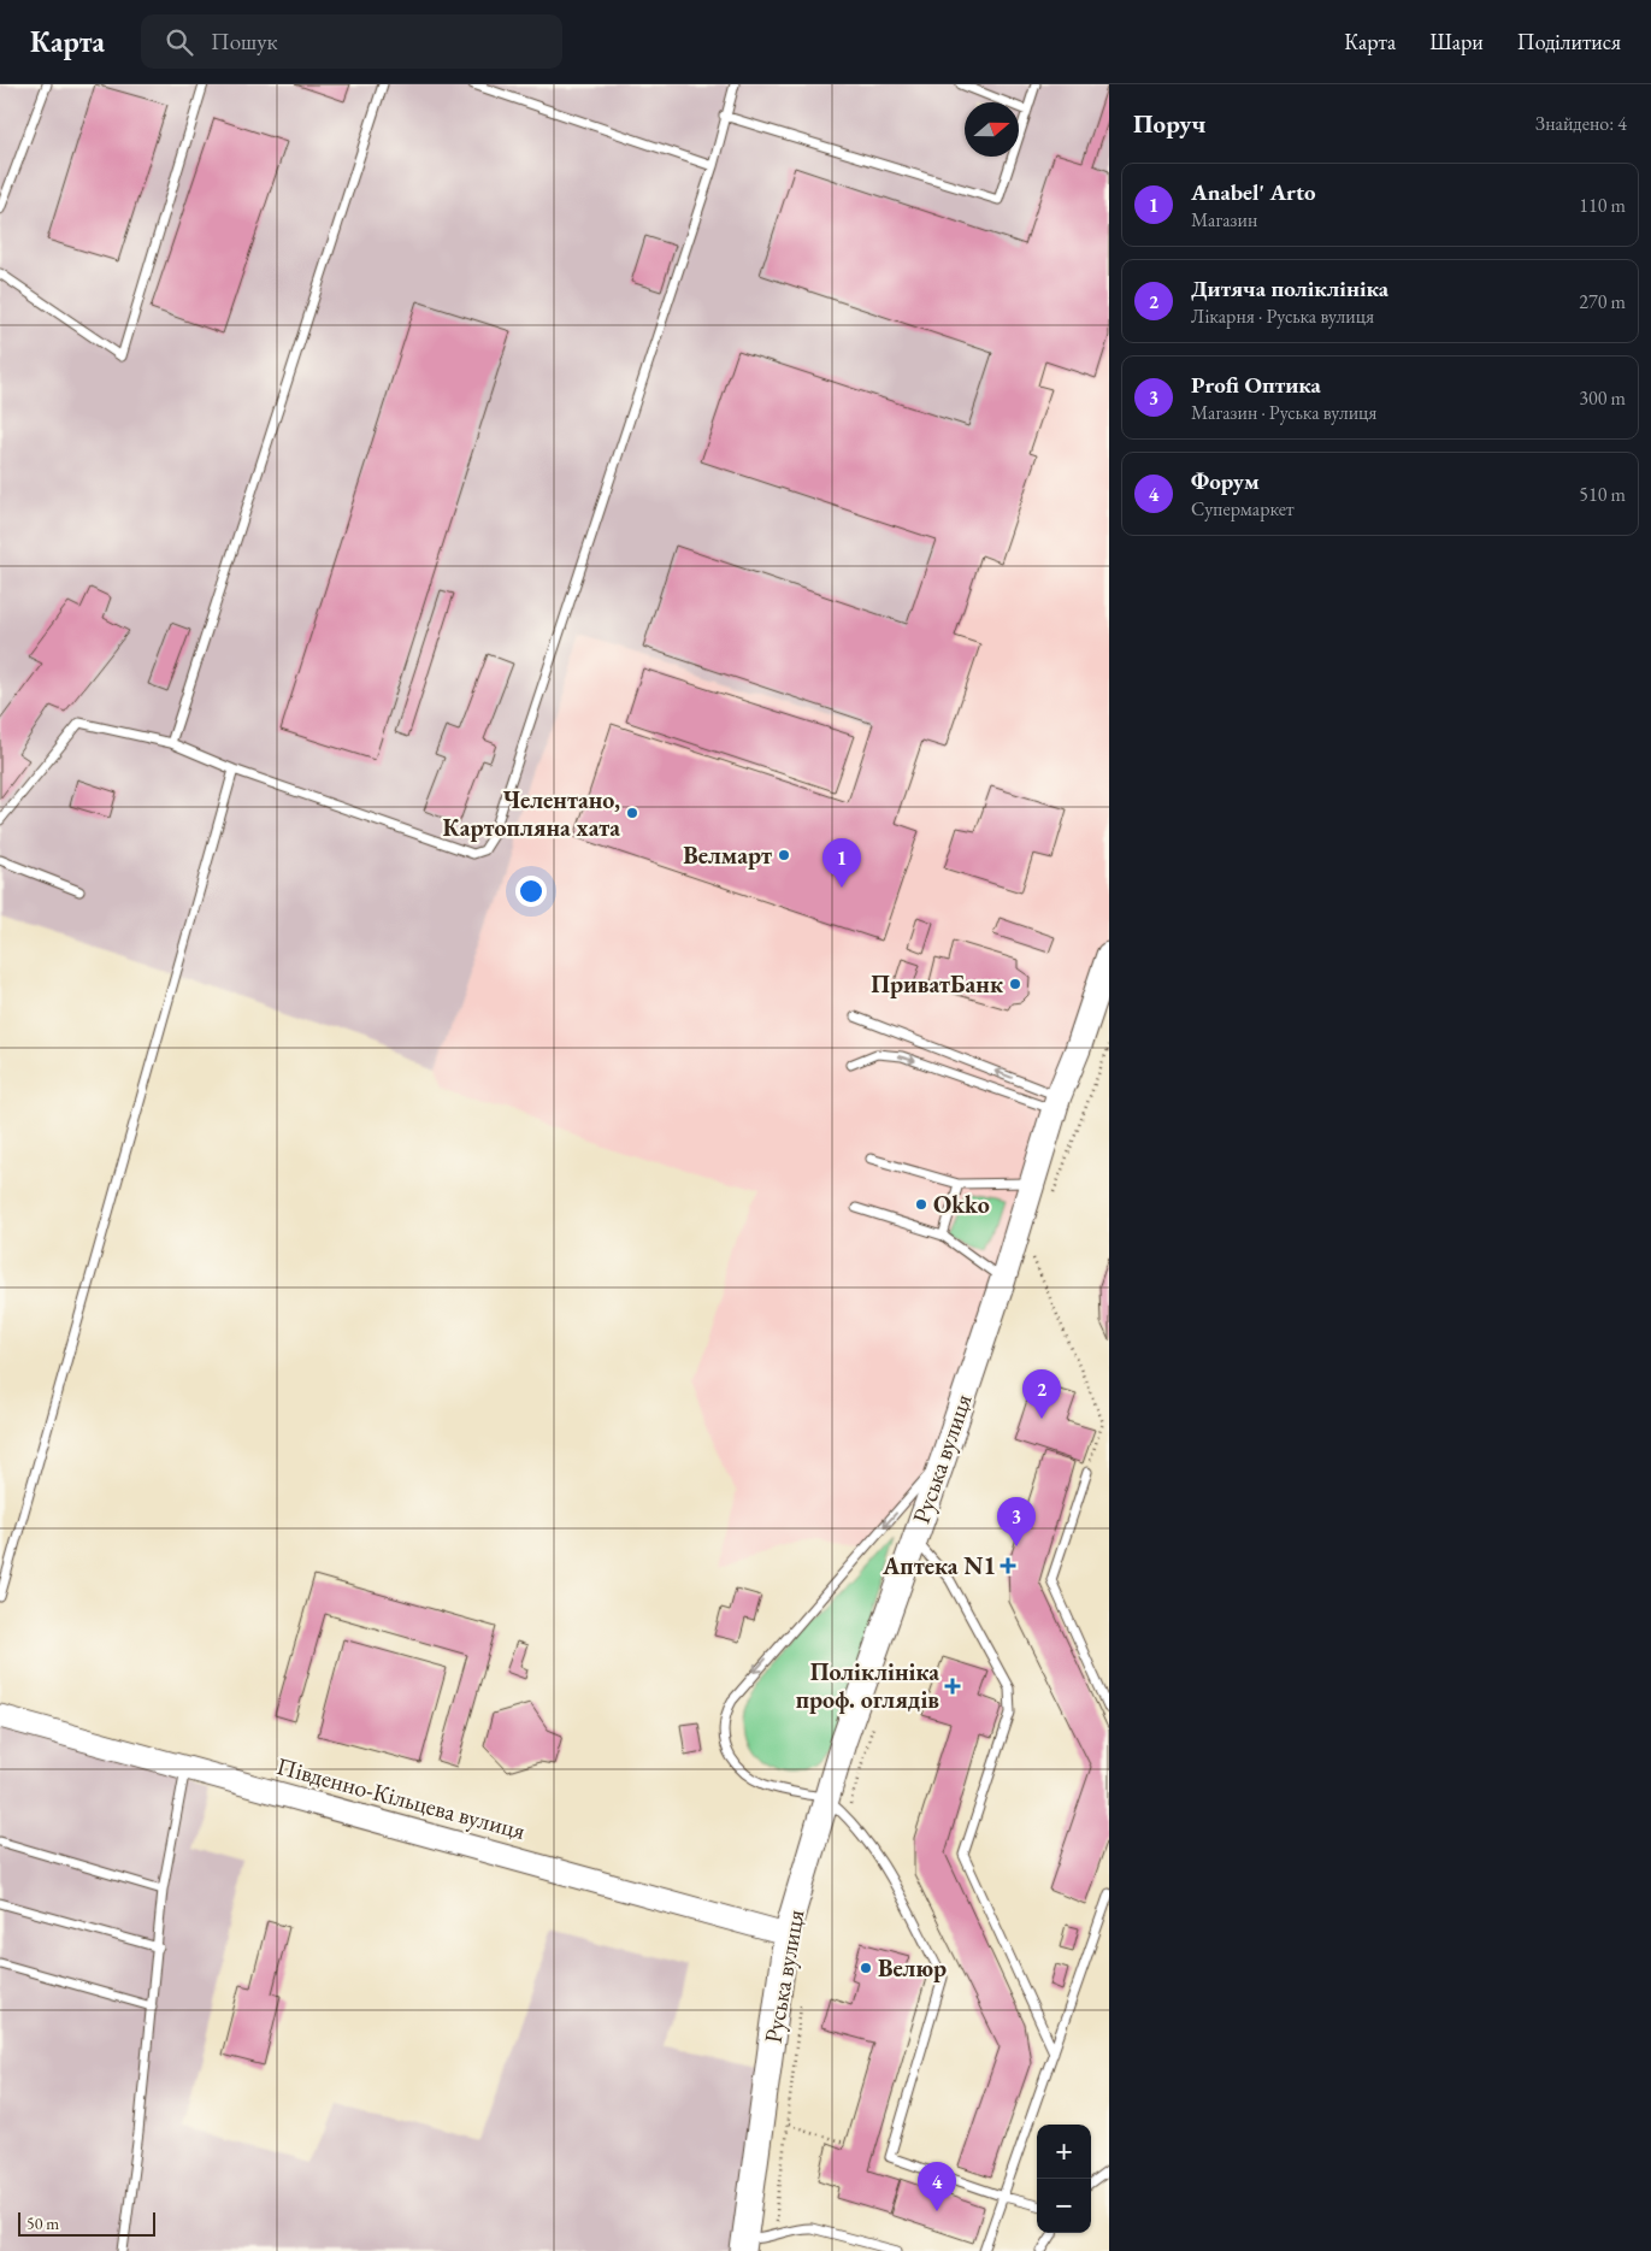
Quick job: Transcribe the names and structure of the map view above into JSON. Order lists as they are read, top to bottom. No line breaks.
{"streets":{"main road":["Руська вулиця"],"street":["Південно-Кільцева вулиця"]},"crossings":[["Руська вулиця","Південно-Кільцева вулиця"]],"places":{"other":["Челентано, Картопляна хата","Велмарт","ПриватБанк","Okko","Велюр"],"health":["Аптека N1","Поліклініка проф. оглядів"]},"scale_bar":"50 m","north":"right","page":{"header":"Карта","search":"Пошук","nav":["Карта","Шари","Поділитися"],"heading":["Поруч","Знайдено: 4"],"list":[{"mark":"1","name":"Anabel' Arto","note":"Магазин","value":"110 m"},{"mark":"2","name":"Дитяча поліклініка","note":"Лікарня · Руська вулиця","value":"270 m"},{"mark":"3","name":"Profi Оптика","note":"Магазин · Руська вулиця","value":"300 m"},{"mark":"4","name":"Форум","note":"Супермаркет","value":"510 m"}],"pins":["1","2","3","4"],"map_buttons":["+","−"],"scale":"50 m"}}
